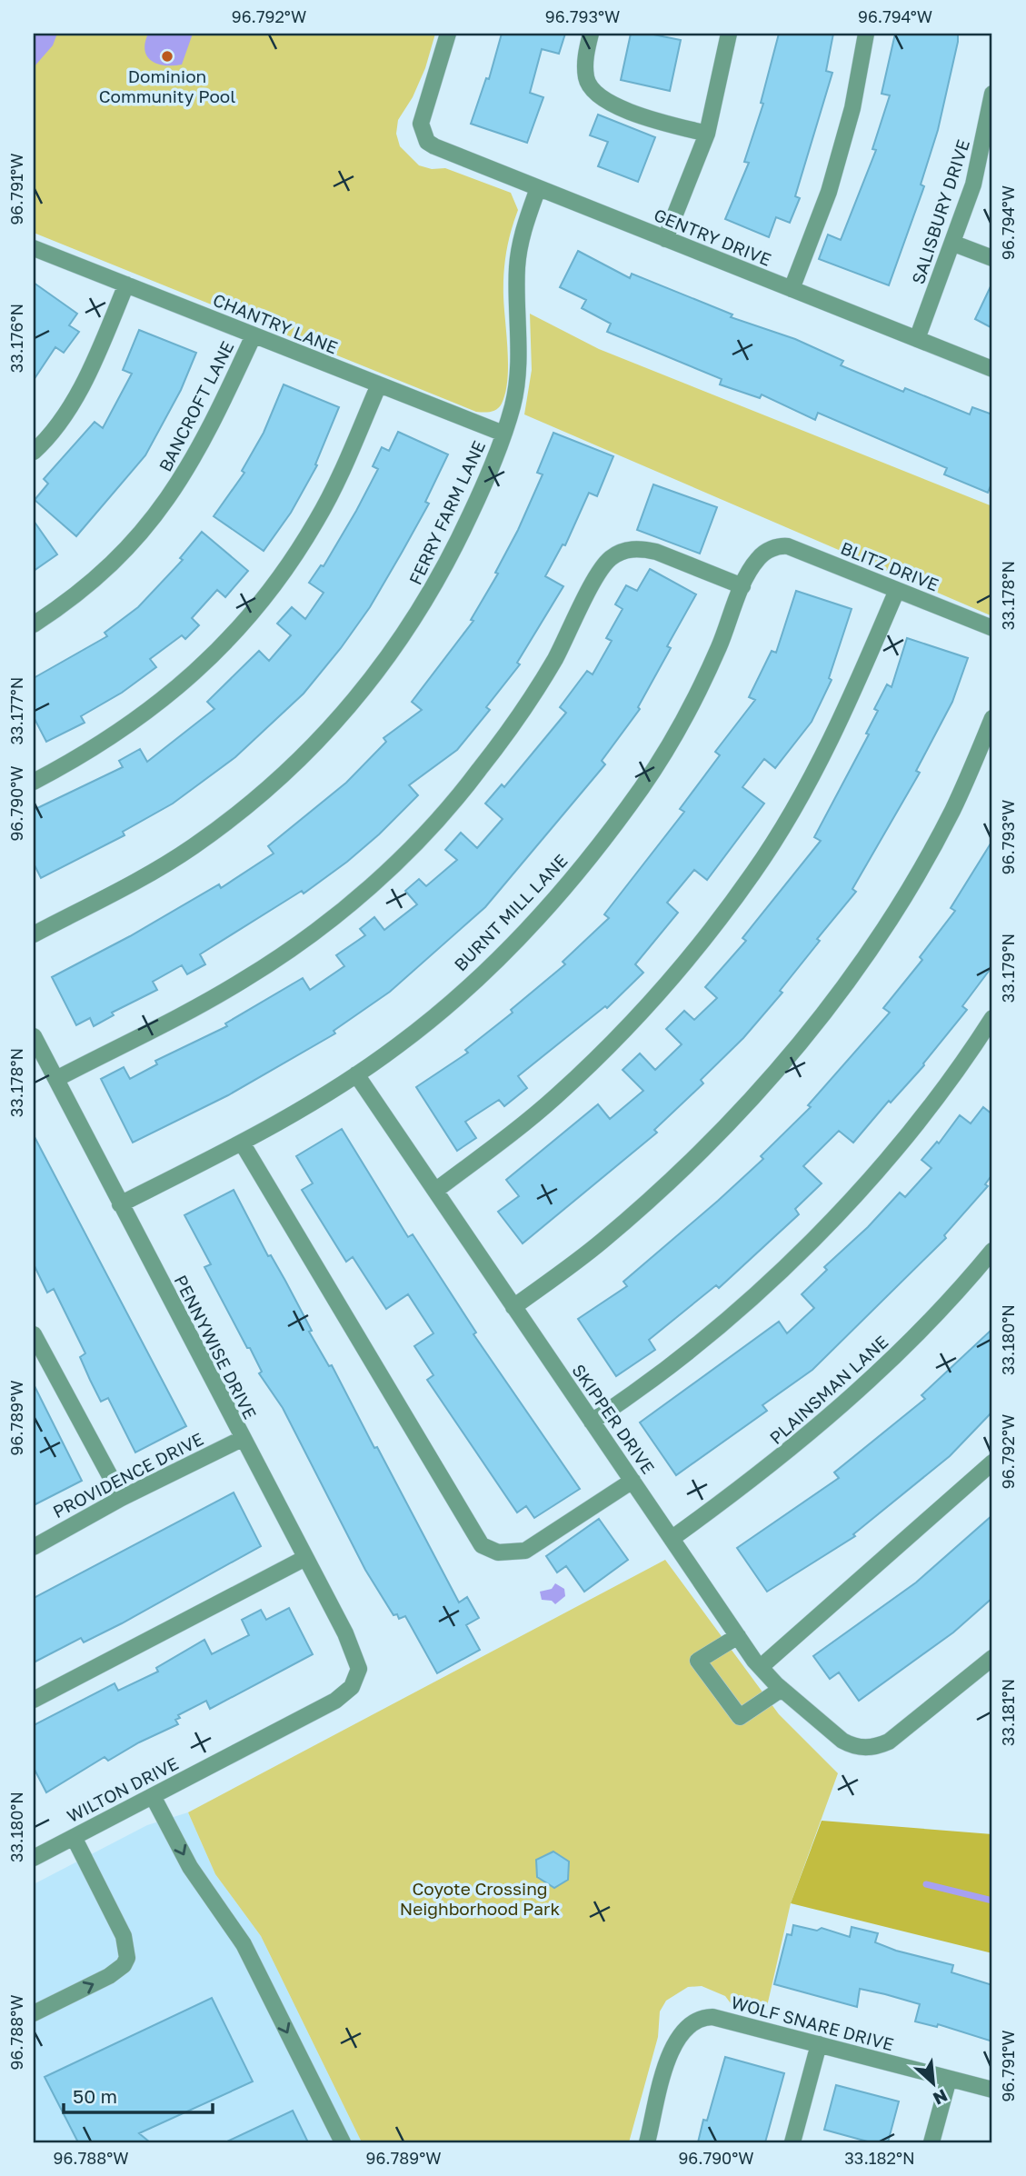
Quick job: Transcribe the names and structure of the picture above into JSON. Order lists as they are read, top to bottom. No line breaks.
{"streets":{"street":["SALISBURY DRIVE","GENTRY DRIVE","CHANTRY LANE","BANCROFT LANE","FERRY FARM LANE","BLITZ DRIVE","BURNT MILL LANE","PENNYWISE DRIVE","PLAINSMAN LANE","SKIPPER DRIVE","PROVIDENCE DRIVE","WILTON DRIVE","WOLF SNARE DRIVE"]},"crossings":[["SALISBURY DRIVE","GENTRY DRIVE"],["GENTRY DRIVE","FERRY FARM LANE"],["CHANTRY LANE","BANCROFT LANE"],["CHANTRY LANE","FERRY FARM LANE"],["BLITZ DRIVE","BURNT MILL LANE"],["BURNT MILL LANE","PENNYWISE DRIVE"],["BURNT MILL LANE","SKIPPER DRIVE"],["PENNYWISE DRIVE","PROVIDENCE DRIVE"],["PENNYWISE DRIVE","WILTON DRIVE"],["PLAINSMAN LANE","SKIPPER DRIVE"]],"parks":["Coyote Crossing Neighborhood Park"],"places":["Dominion Community Pool"],"scale_bar":"50 m","north":"bottom right","coordinates":["96.792°W","96.793°W","96.794°W","96.791°W","33.176°N","33.178°N","33.177°N","96.790°W","33.179°N","33.180°N","96.789°W","33.181°N","96.788°W","33.182°N"]}
